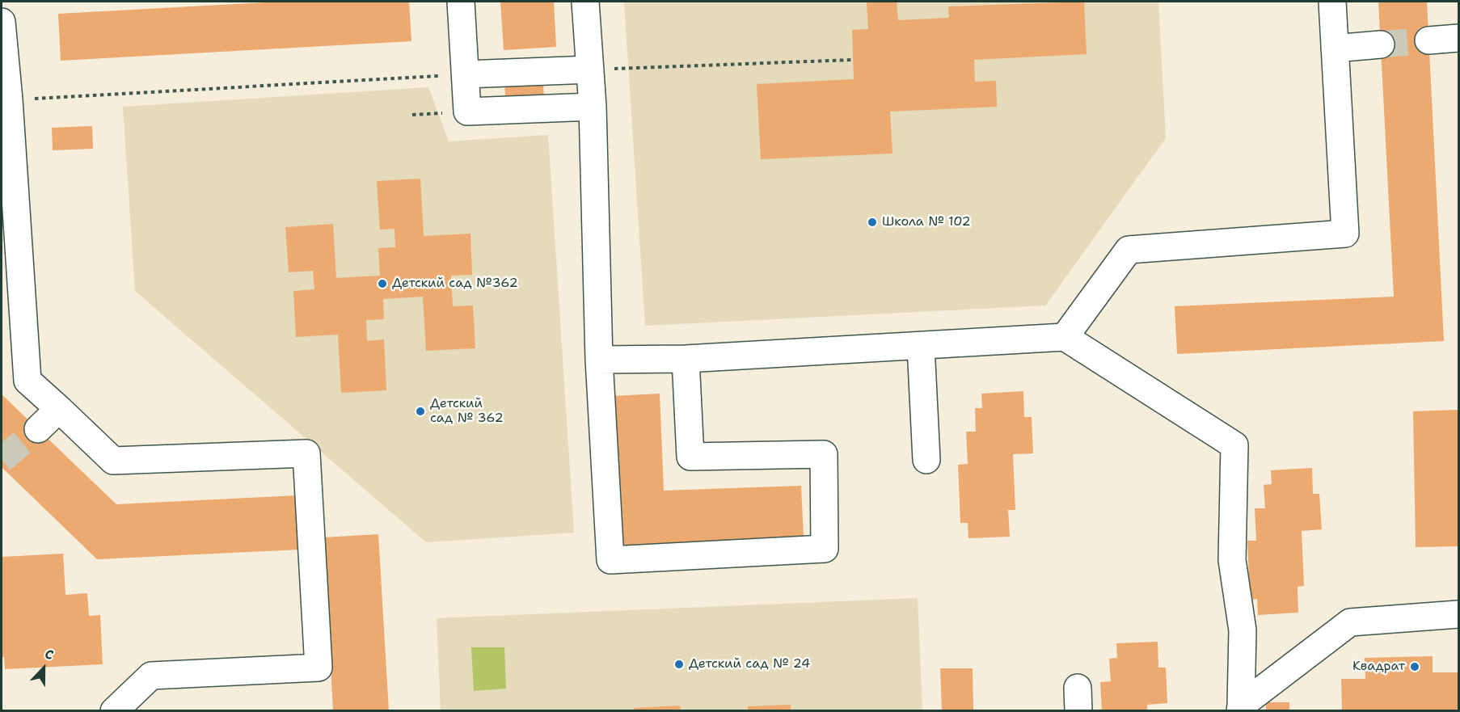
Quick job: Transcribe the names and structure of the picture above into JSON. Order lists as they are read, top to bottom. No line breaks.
{"places":["Школа № 102","Детский сад №362","Детский сад № 362","Детский сад № 24","Квадрат"],"north":"top"}
